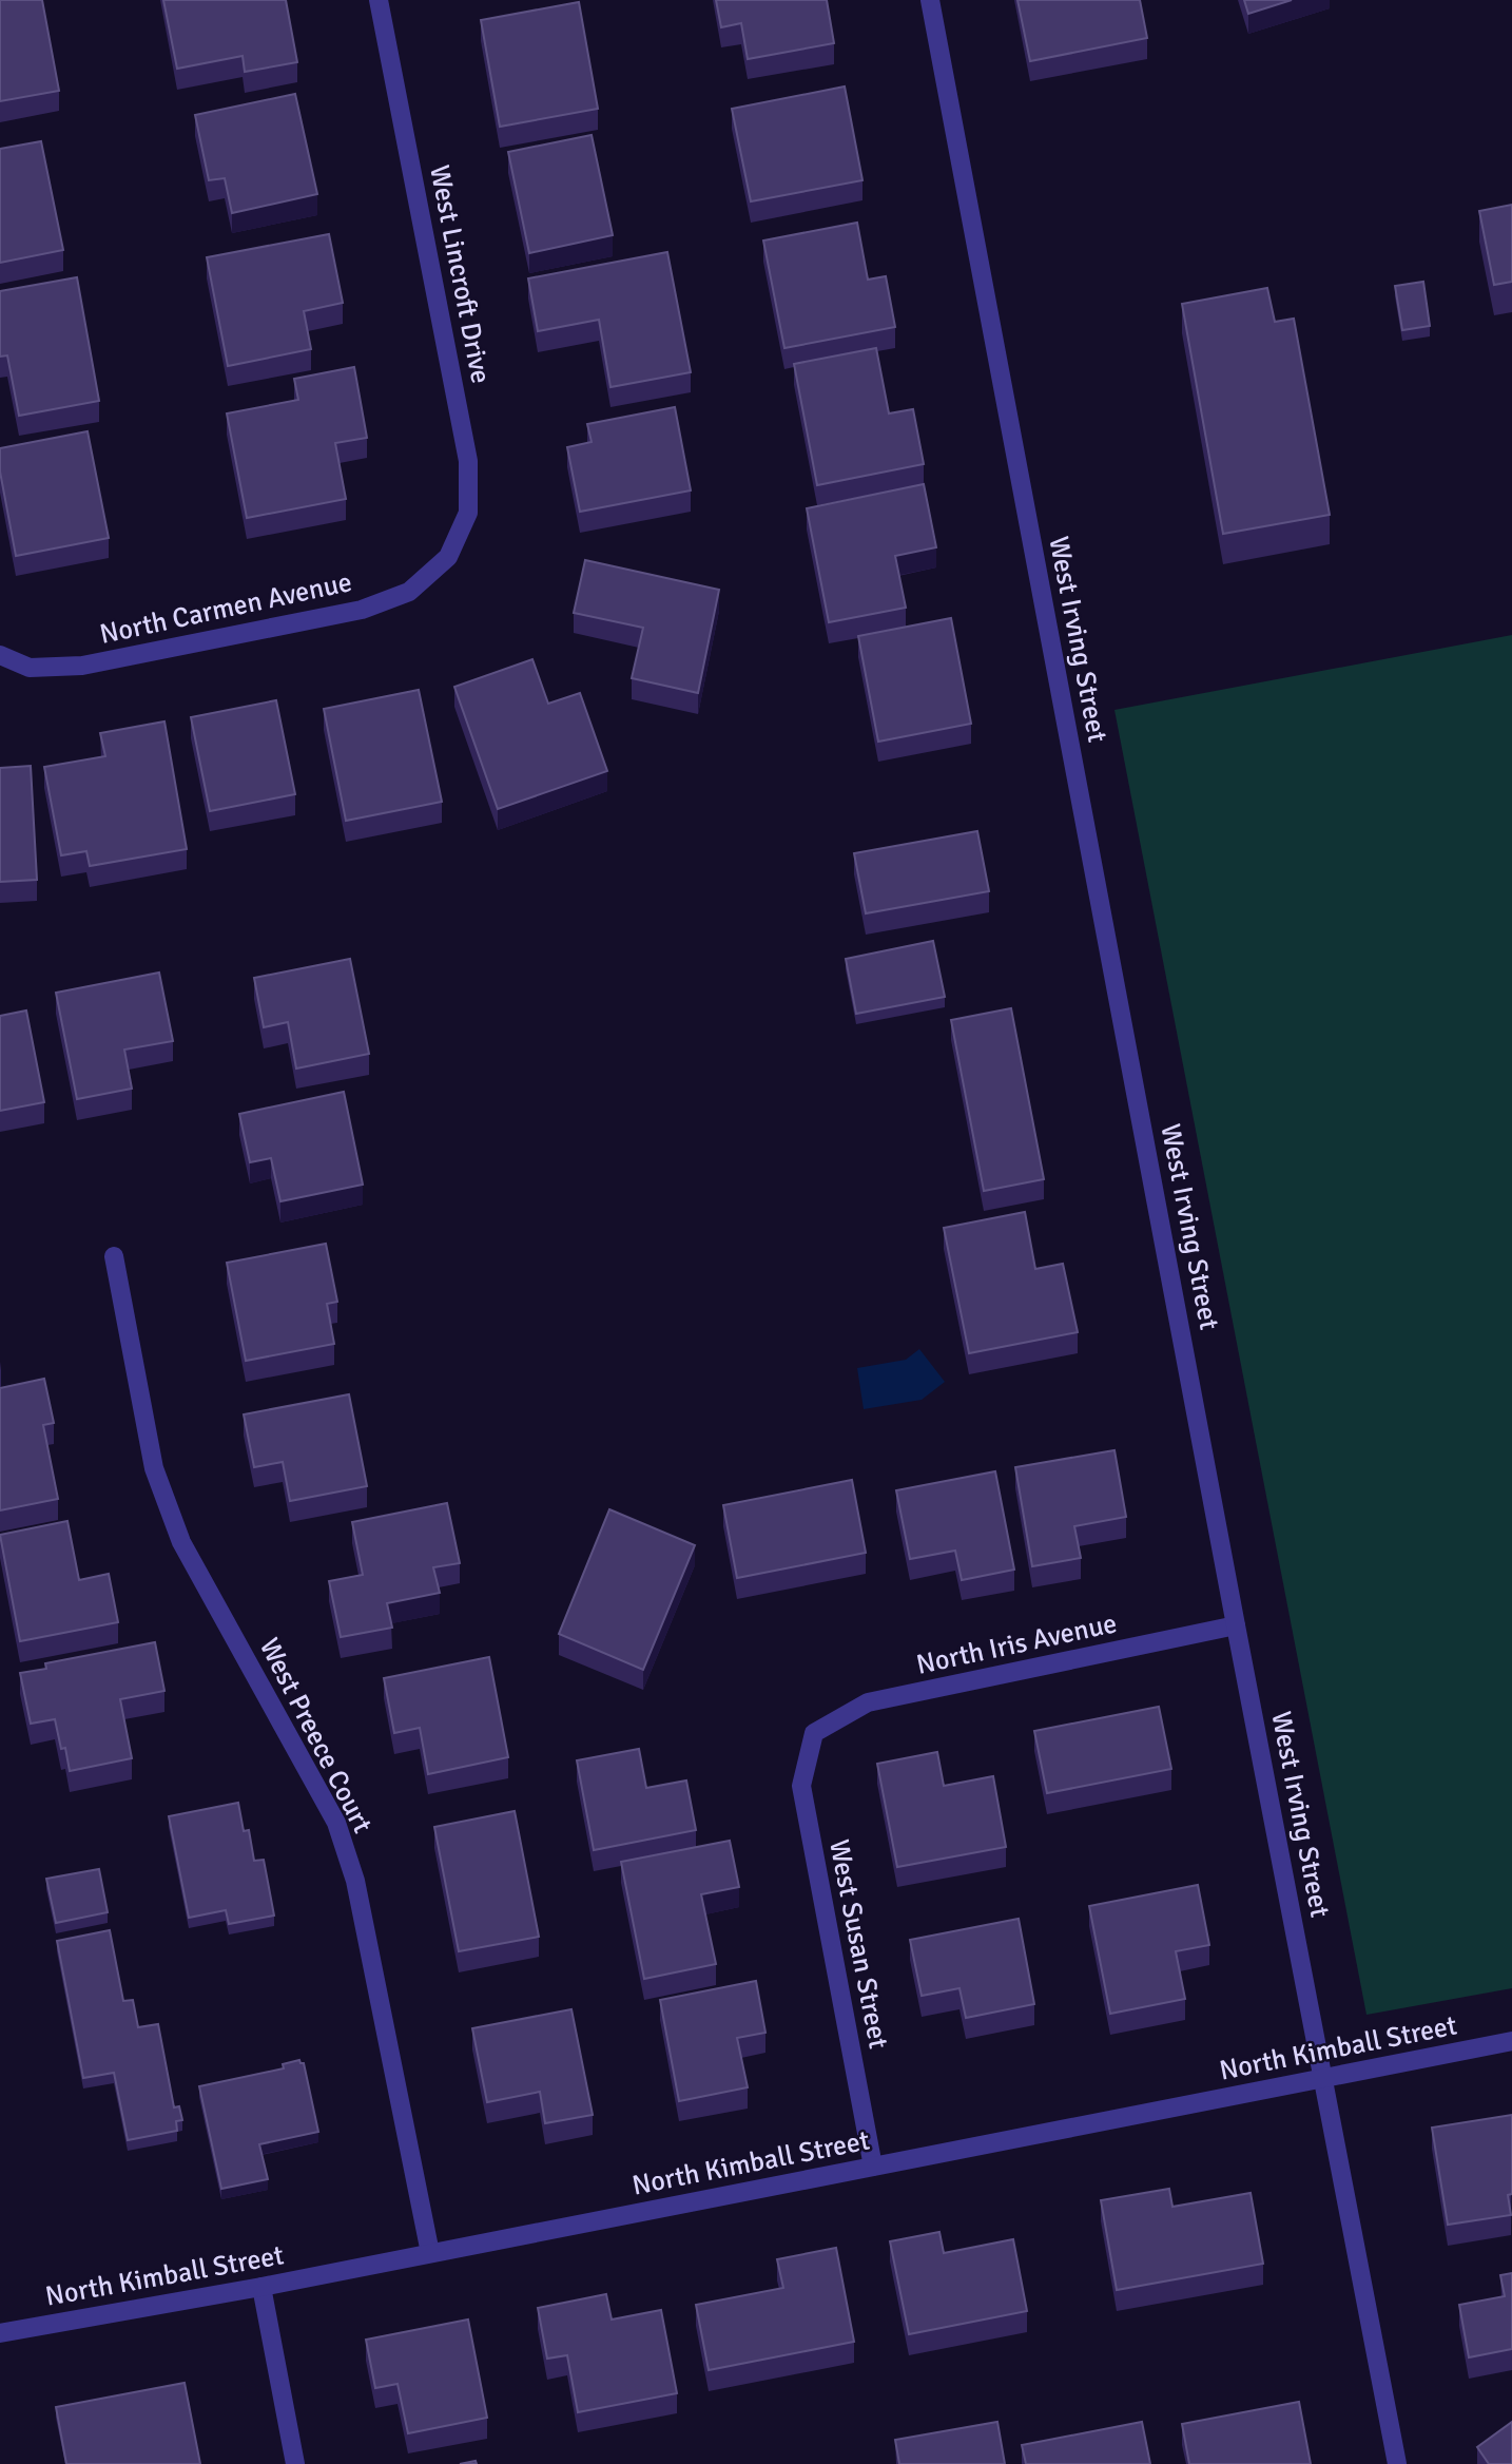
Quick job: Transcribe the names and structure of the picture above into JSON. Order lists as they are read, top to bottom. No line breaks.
{"streets":{"street":["West Lincroft Drive","North Carmen Avenue","West Irving Street","North Iris Avenue","West Preece Court","West Susan Street","North Kimball Street"]},"crossings":[["West Lincroft Drive","North Carmen Avenue"],["West Irving Street","North Iris Avenue"],["West Irving Street","North Kimball Street"],["North Iris Avenue","West Susan Street"],["West Preece Court","North Kimball Street"],["West Susan Street","North Kimball Street"]]}
